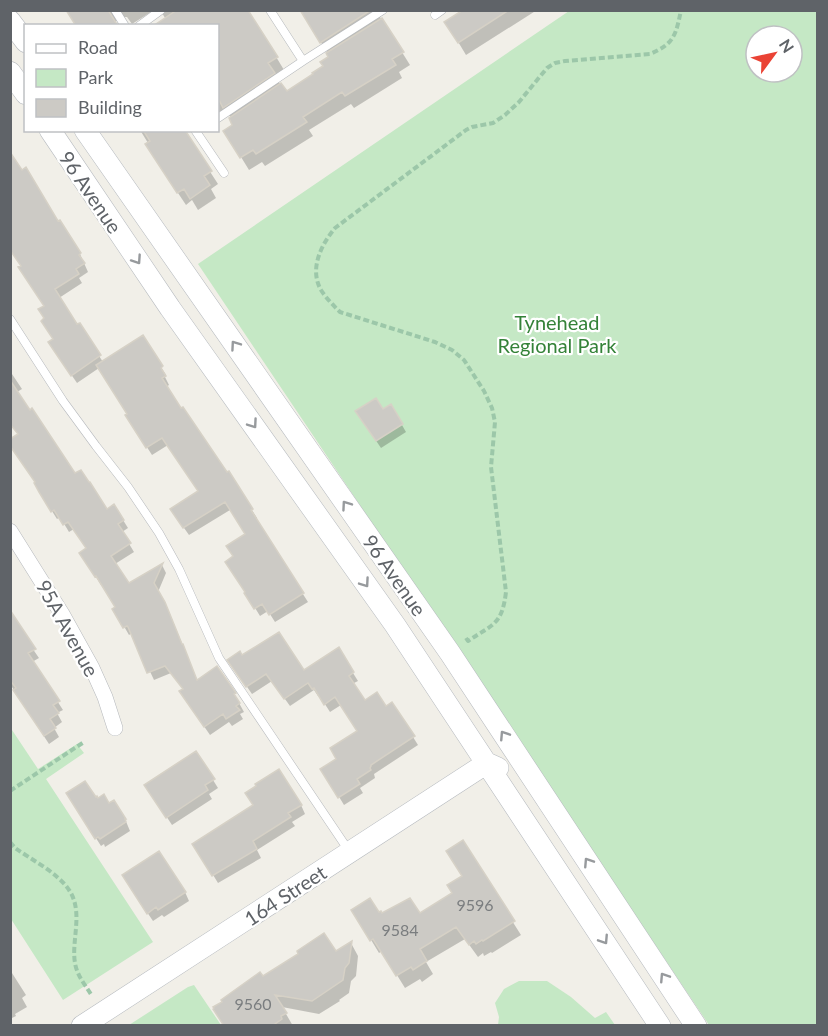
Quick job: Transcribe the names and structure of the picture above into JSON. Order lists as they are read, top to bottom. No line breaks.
{"streets":{"main road":["96 Avenue","164 Street"],"street":["95A Avenue"]},"crossings":[["96 Avenue","164 Street"]],"parks":["Tynehead Regional Park"],"house_numbers":["9596","9584","9560"],"legend":["Road","Park","Building"],"north":"top right"}
